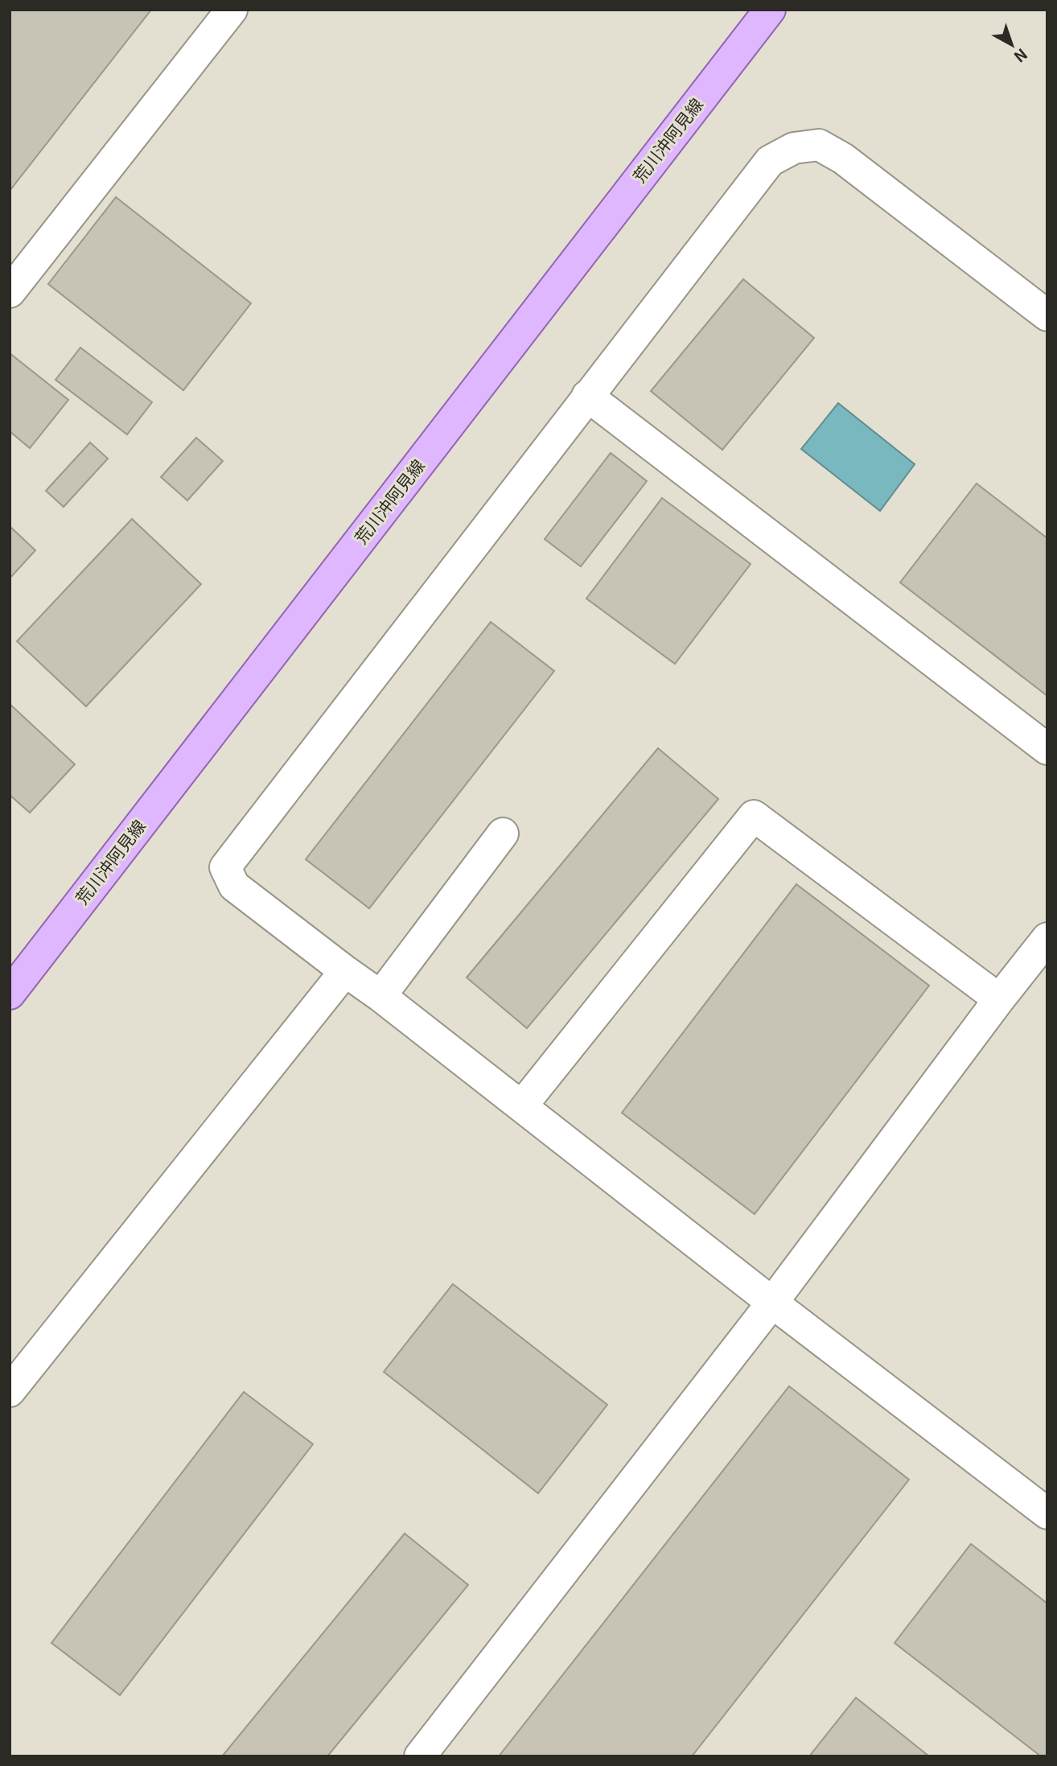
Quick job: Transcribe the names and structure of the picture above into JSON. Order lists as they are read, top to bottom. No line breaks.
{"streets":{"main road":["荒川沖阿見線"]},"north":"bottom right"}
